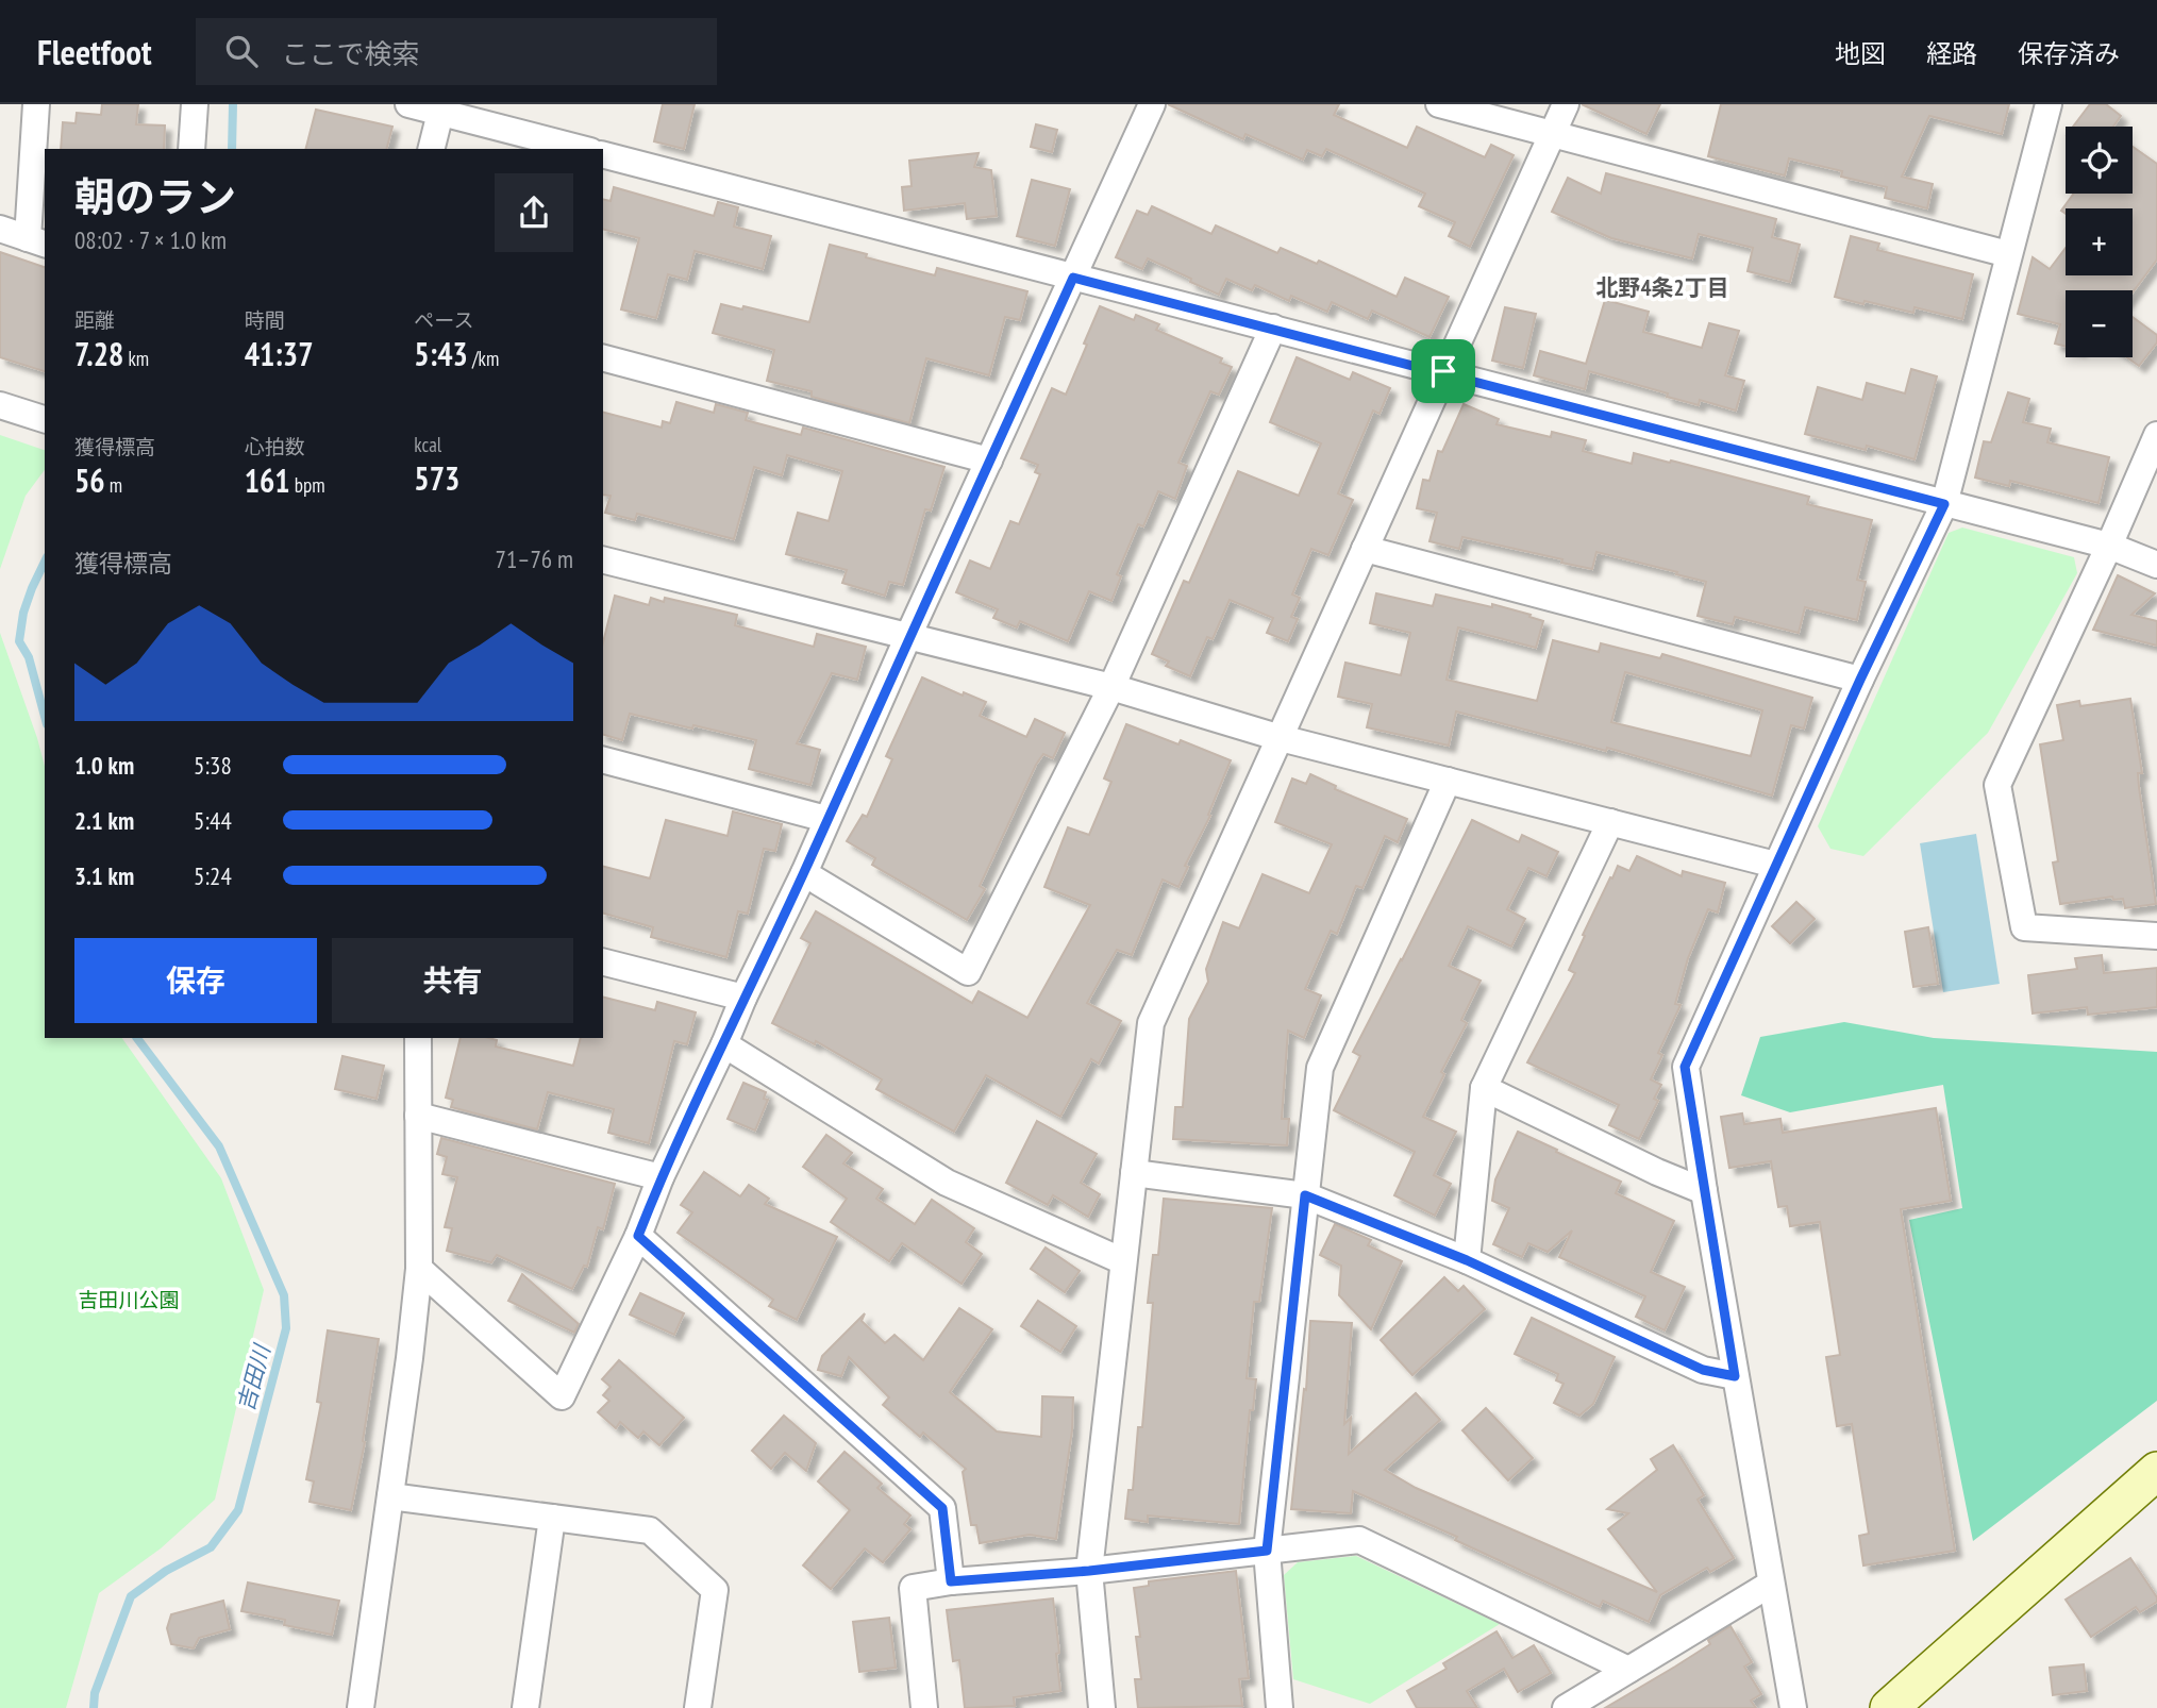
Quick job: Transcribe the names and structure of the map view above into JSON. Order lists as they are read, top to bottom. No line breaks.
{"districts":["北野4条2丁目"],"water":["吉田川"],"parks":["吉田川公園"],"page":{"header":"Fleetfoot","search":"ここで検索","nav":["地図","経路","保存済み"],"map_buttons":["+","−"],"heading":["朝のラン","08:02 · 7 × 1.0 km"],"stats":[["距離","7.28 km"],["時間","41:37"],["ペース","5:43 /km"],["獲得標高","56 m"],["心拍数","161 bpm"],["kcal","573"]],"chart":["獲得標高","71–76 m"],"list":[{"name":"1.0 km","note":"5:38"},{"name":"2.1 km","note":"5:44"},{"name":"3.1 km","note":"5:24"}],"buttons":["保存","共有"]}}
